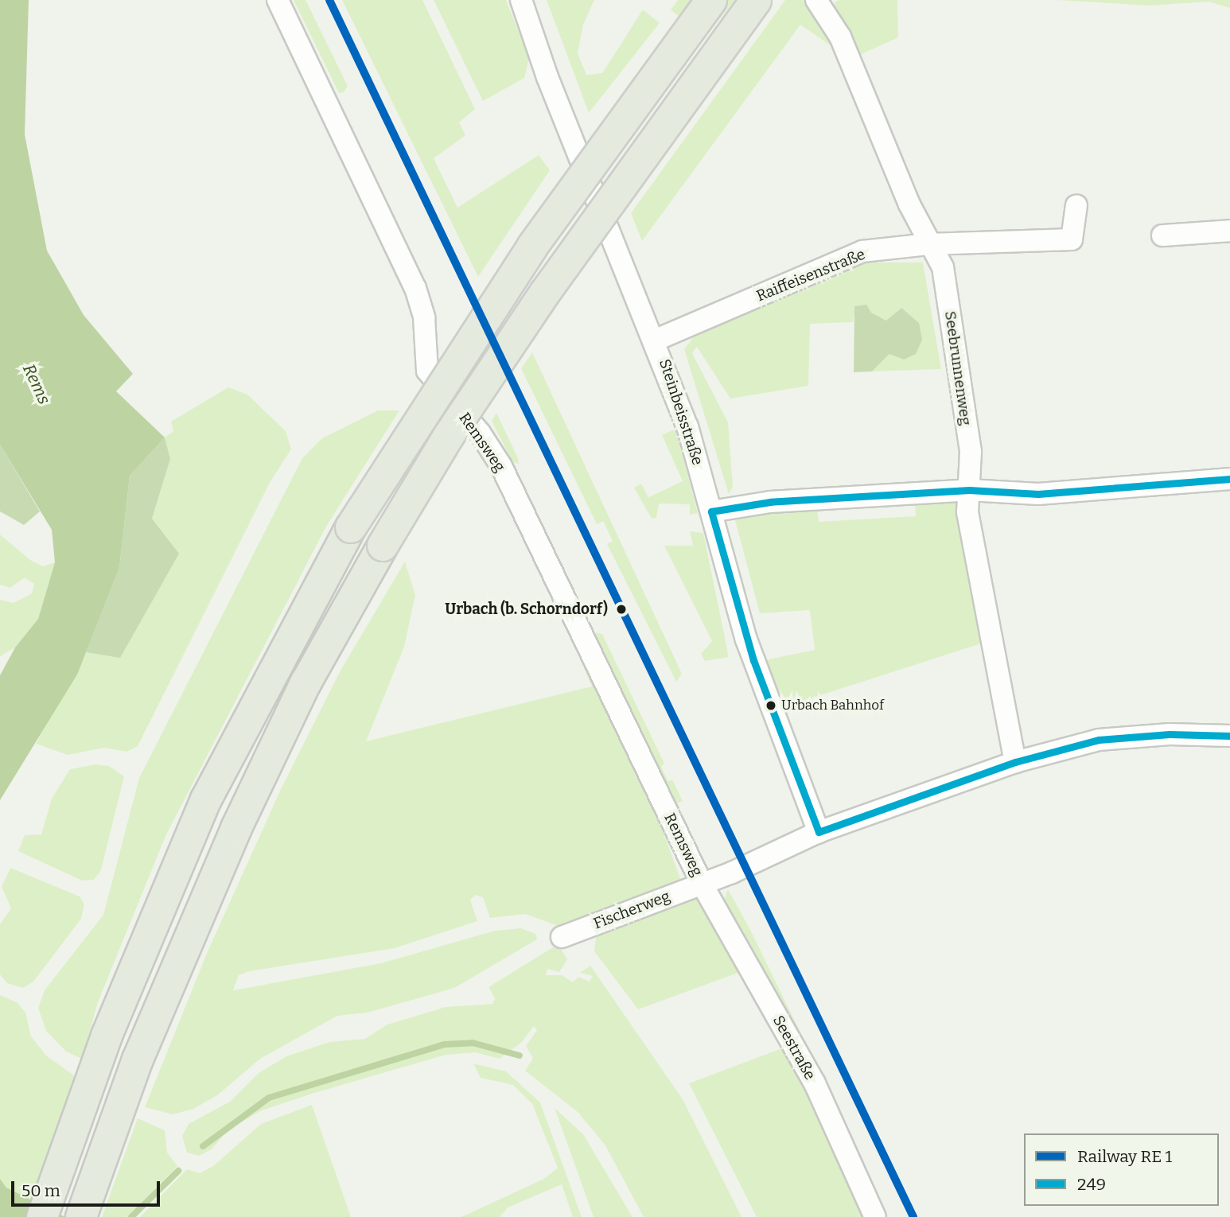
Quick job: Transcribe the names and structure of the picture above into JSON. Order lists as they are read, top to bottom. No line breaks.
{"streets":{"street":["Raiffeisenstraße","Seebrunnenweg","Steinbeisstraße","Remsweg","Fischerweg","Seestraße"]},"crossings":[["Raiffeisenstraße","Seebrunnenweg"],["Raiffeisenstraße","Steinbeisstraße"],["Seebrunnenweg","Fischerweg"],["Steinbeisstraße","Fischerweg"],["Remsweg","Fischerweg"],["Remsweg","Seestraße"],["Fischerweg","Seestraße"]],"water":["Rems"],"places":["Urbach (b. Schorndorf)","Urbach Bahnhof"],"lines":["transit line 249"],"legend":["Railway RE 1","249"],"scale_bar":"50 m"}
